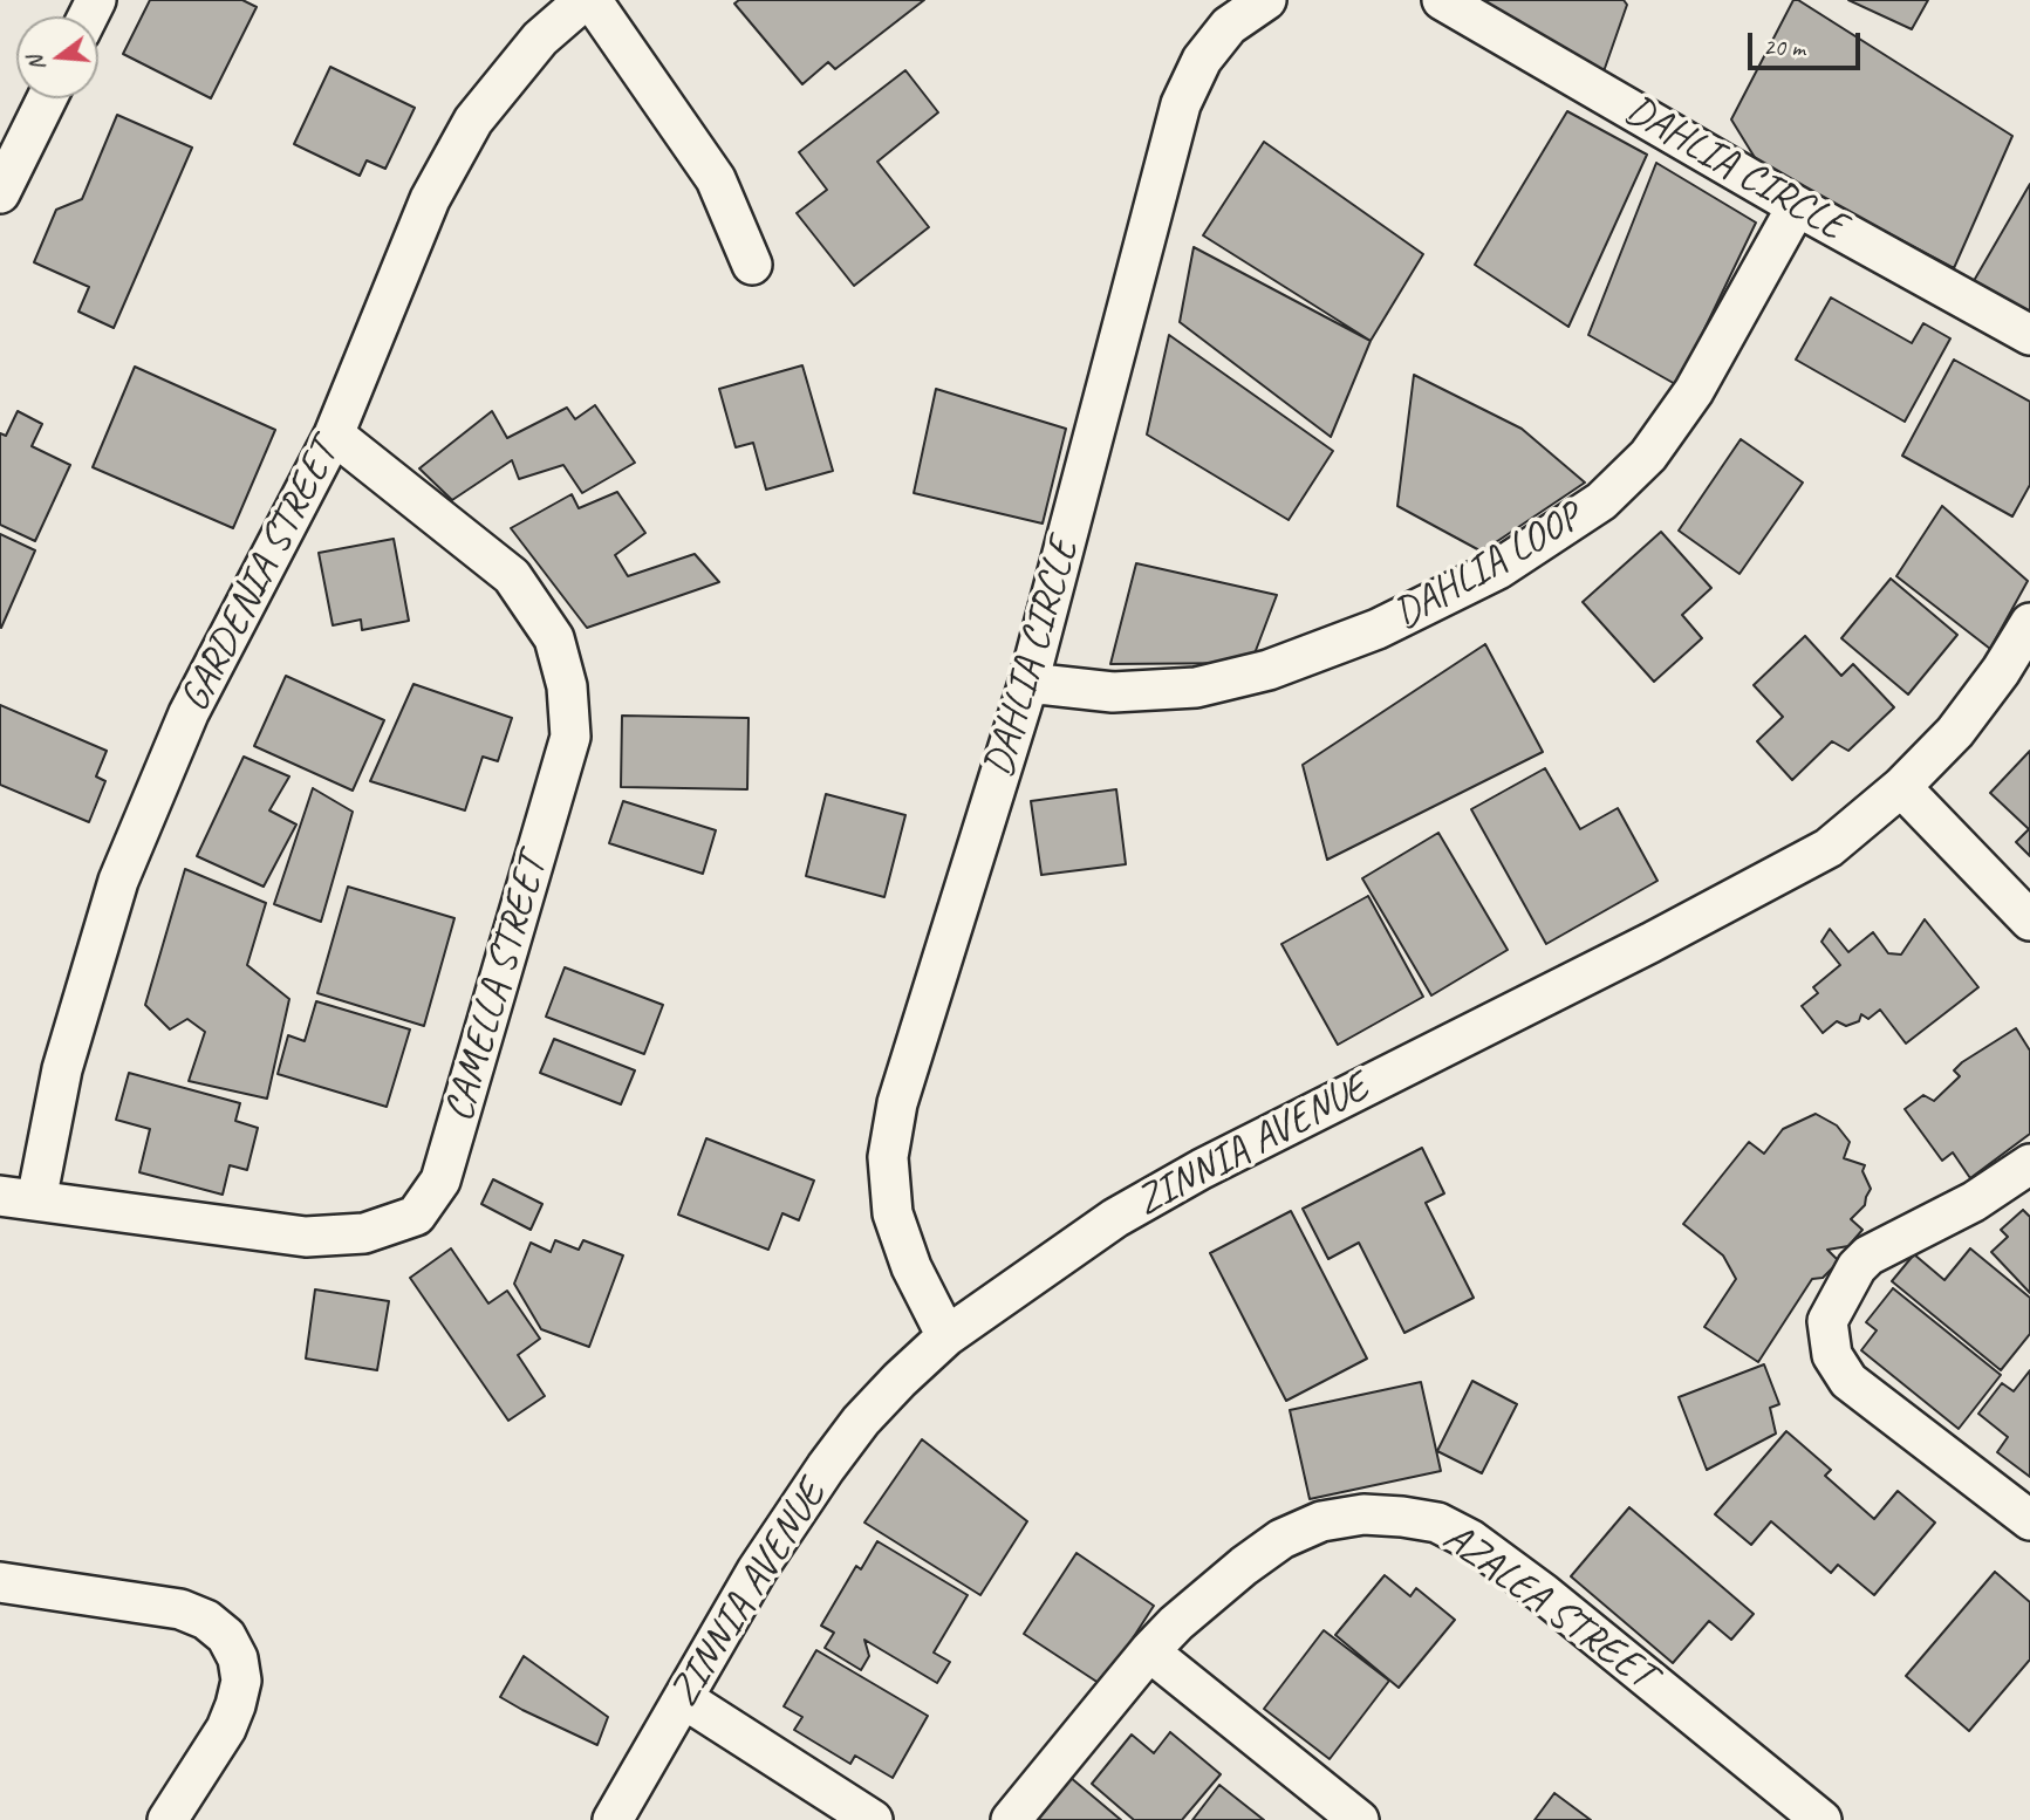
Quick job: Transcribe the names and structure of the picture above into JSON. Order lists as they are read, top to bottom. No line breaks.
{"streets":{"street":["DAHLIA CIRCLE","DAHLIA LOOP","GARDENIA STREET","CAMELLA STREET","ZINNIA AVENUE","AZALEA STREET"]},"crossings":[["DAHLIA CIRCLE","DAHLIA LOOP"],["DAHLIA CIRCLE","ZINNIA AVENUE"],["GARDENIA STREET","CAMELLA STREET"]],"scale_bar":"20 m","north":"left"}
